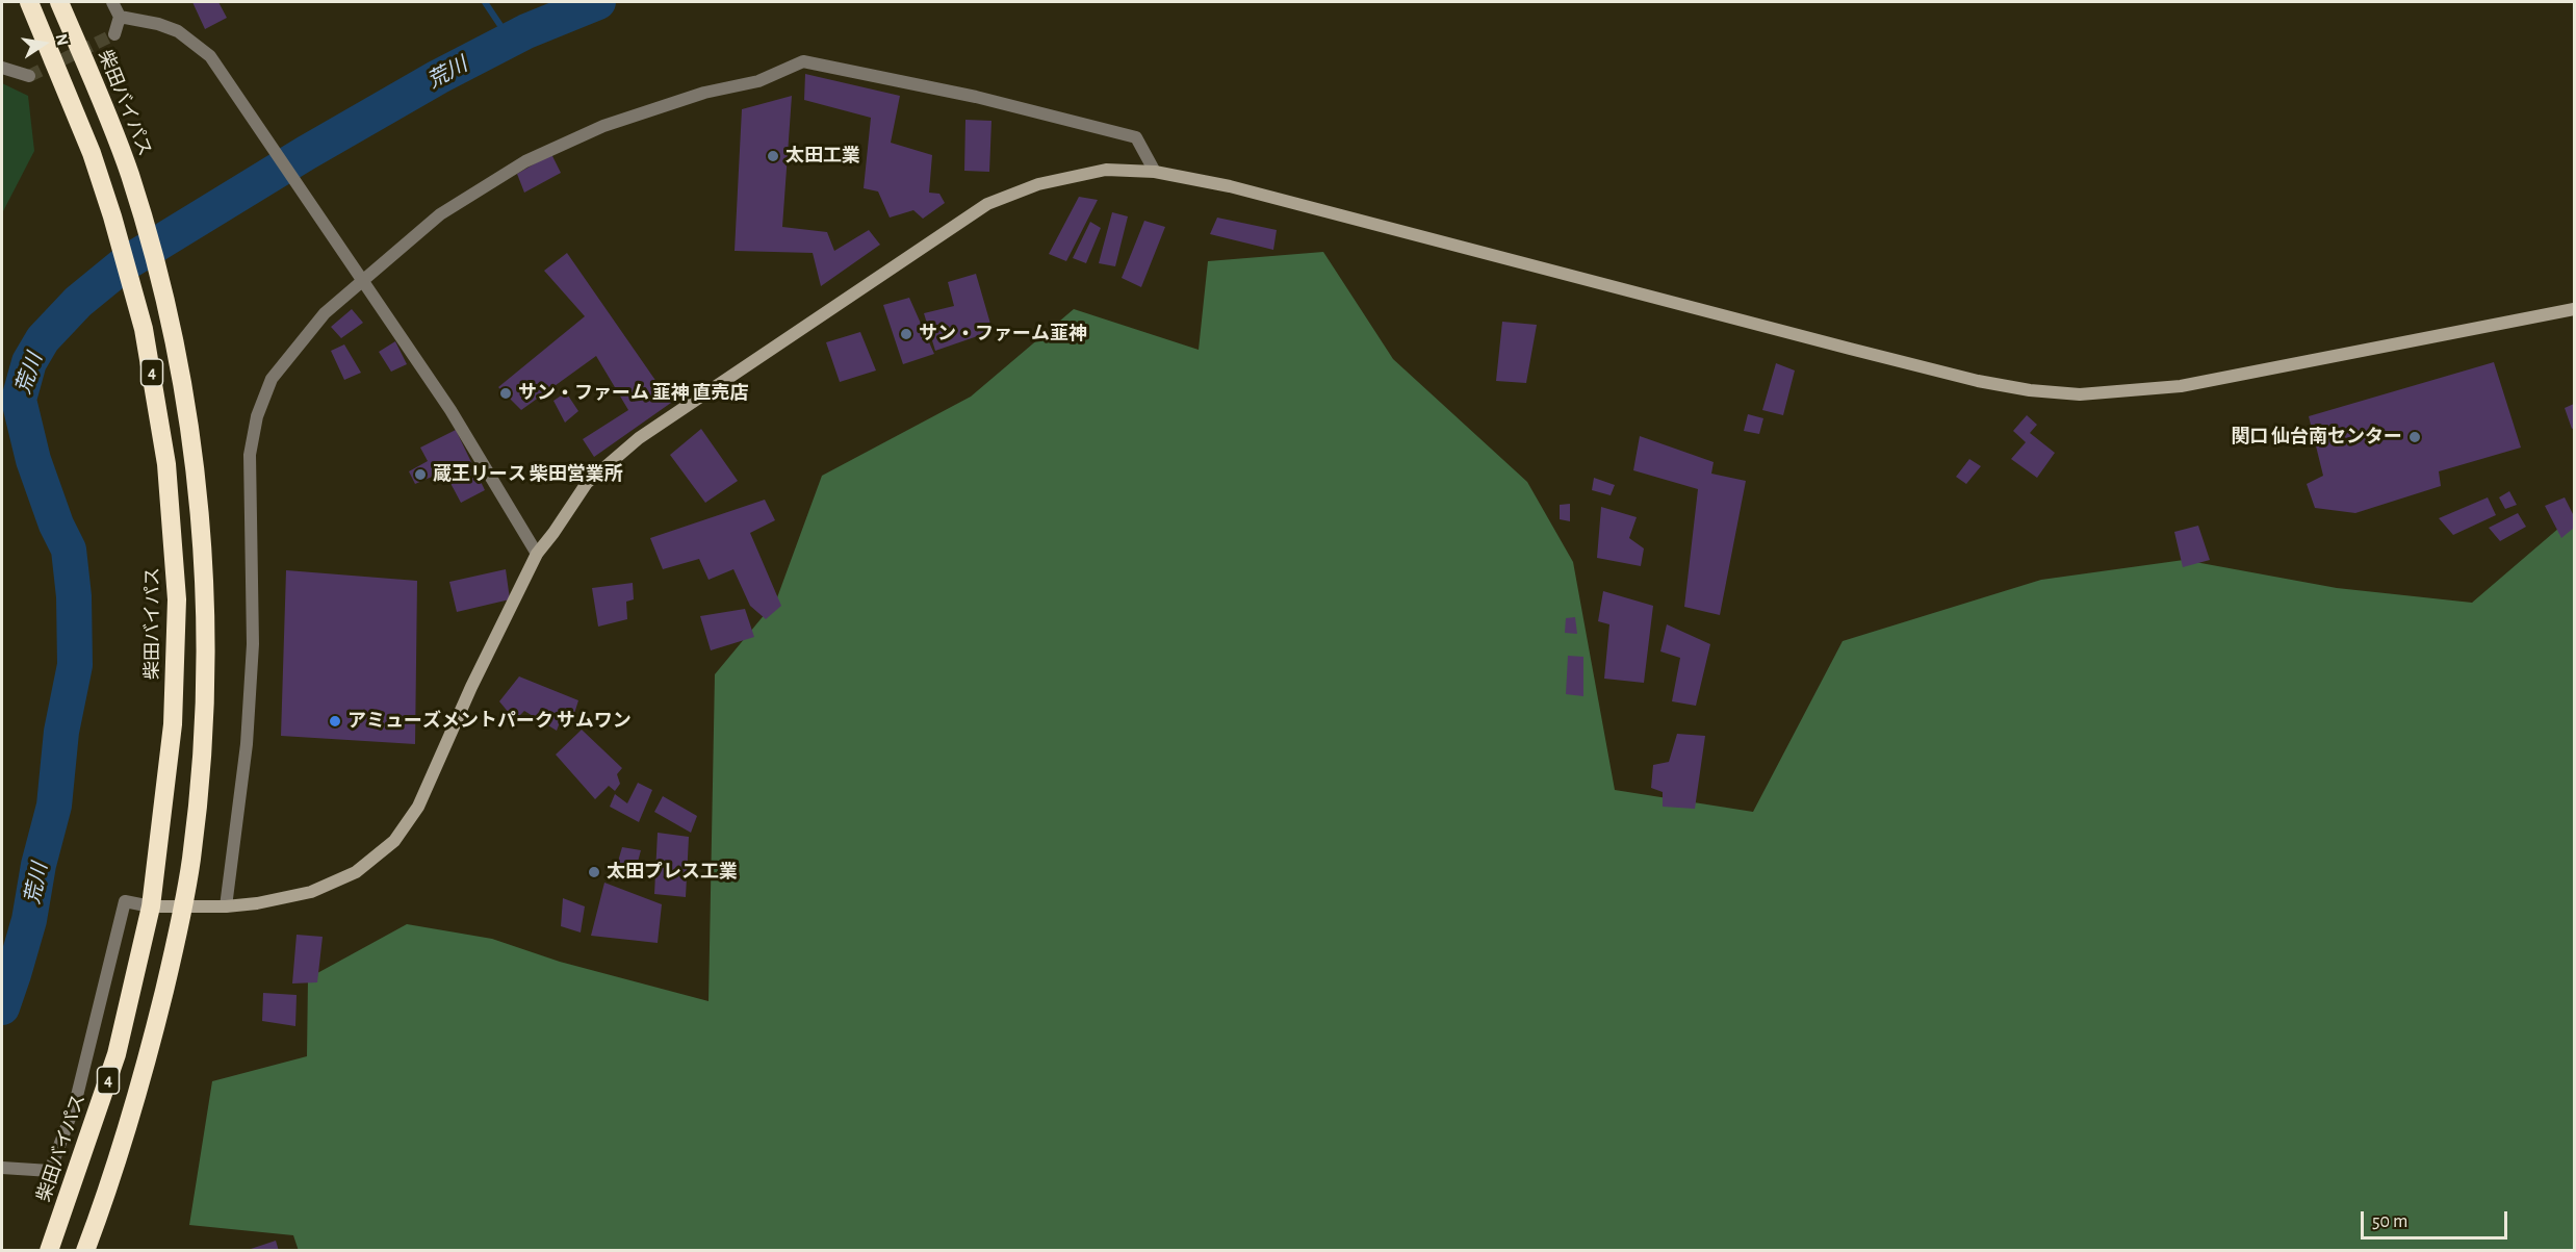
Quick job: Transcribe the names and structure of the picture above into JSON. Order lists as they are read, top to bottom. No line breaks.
{"streets":{"highway":["柴田バイパス","4"]},"water":["荒川"],"places":["太田工業","サン・ファーム韮神","サン・ファーム 韮神 直売店","関口 仙台南センター","蔵王リース 柴田営業所","アミューズメントパーク サムワン","太田プレス工業"],"scale_bar":"50 m","north":"right"}
